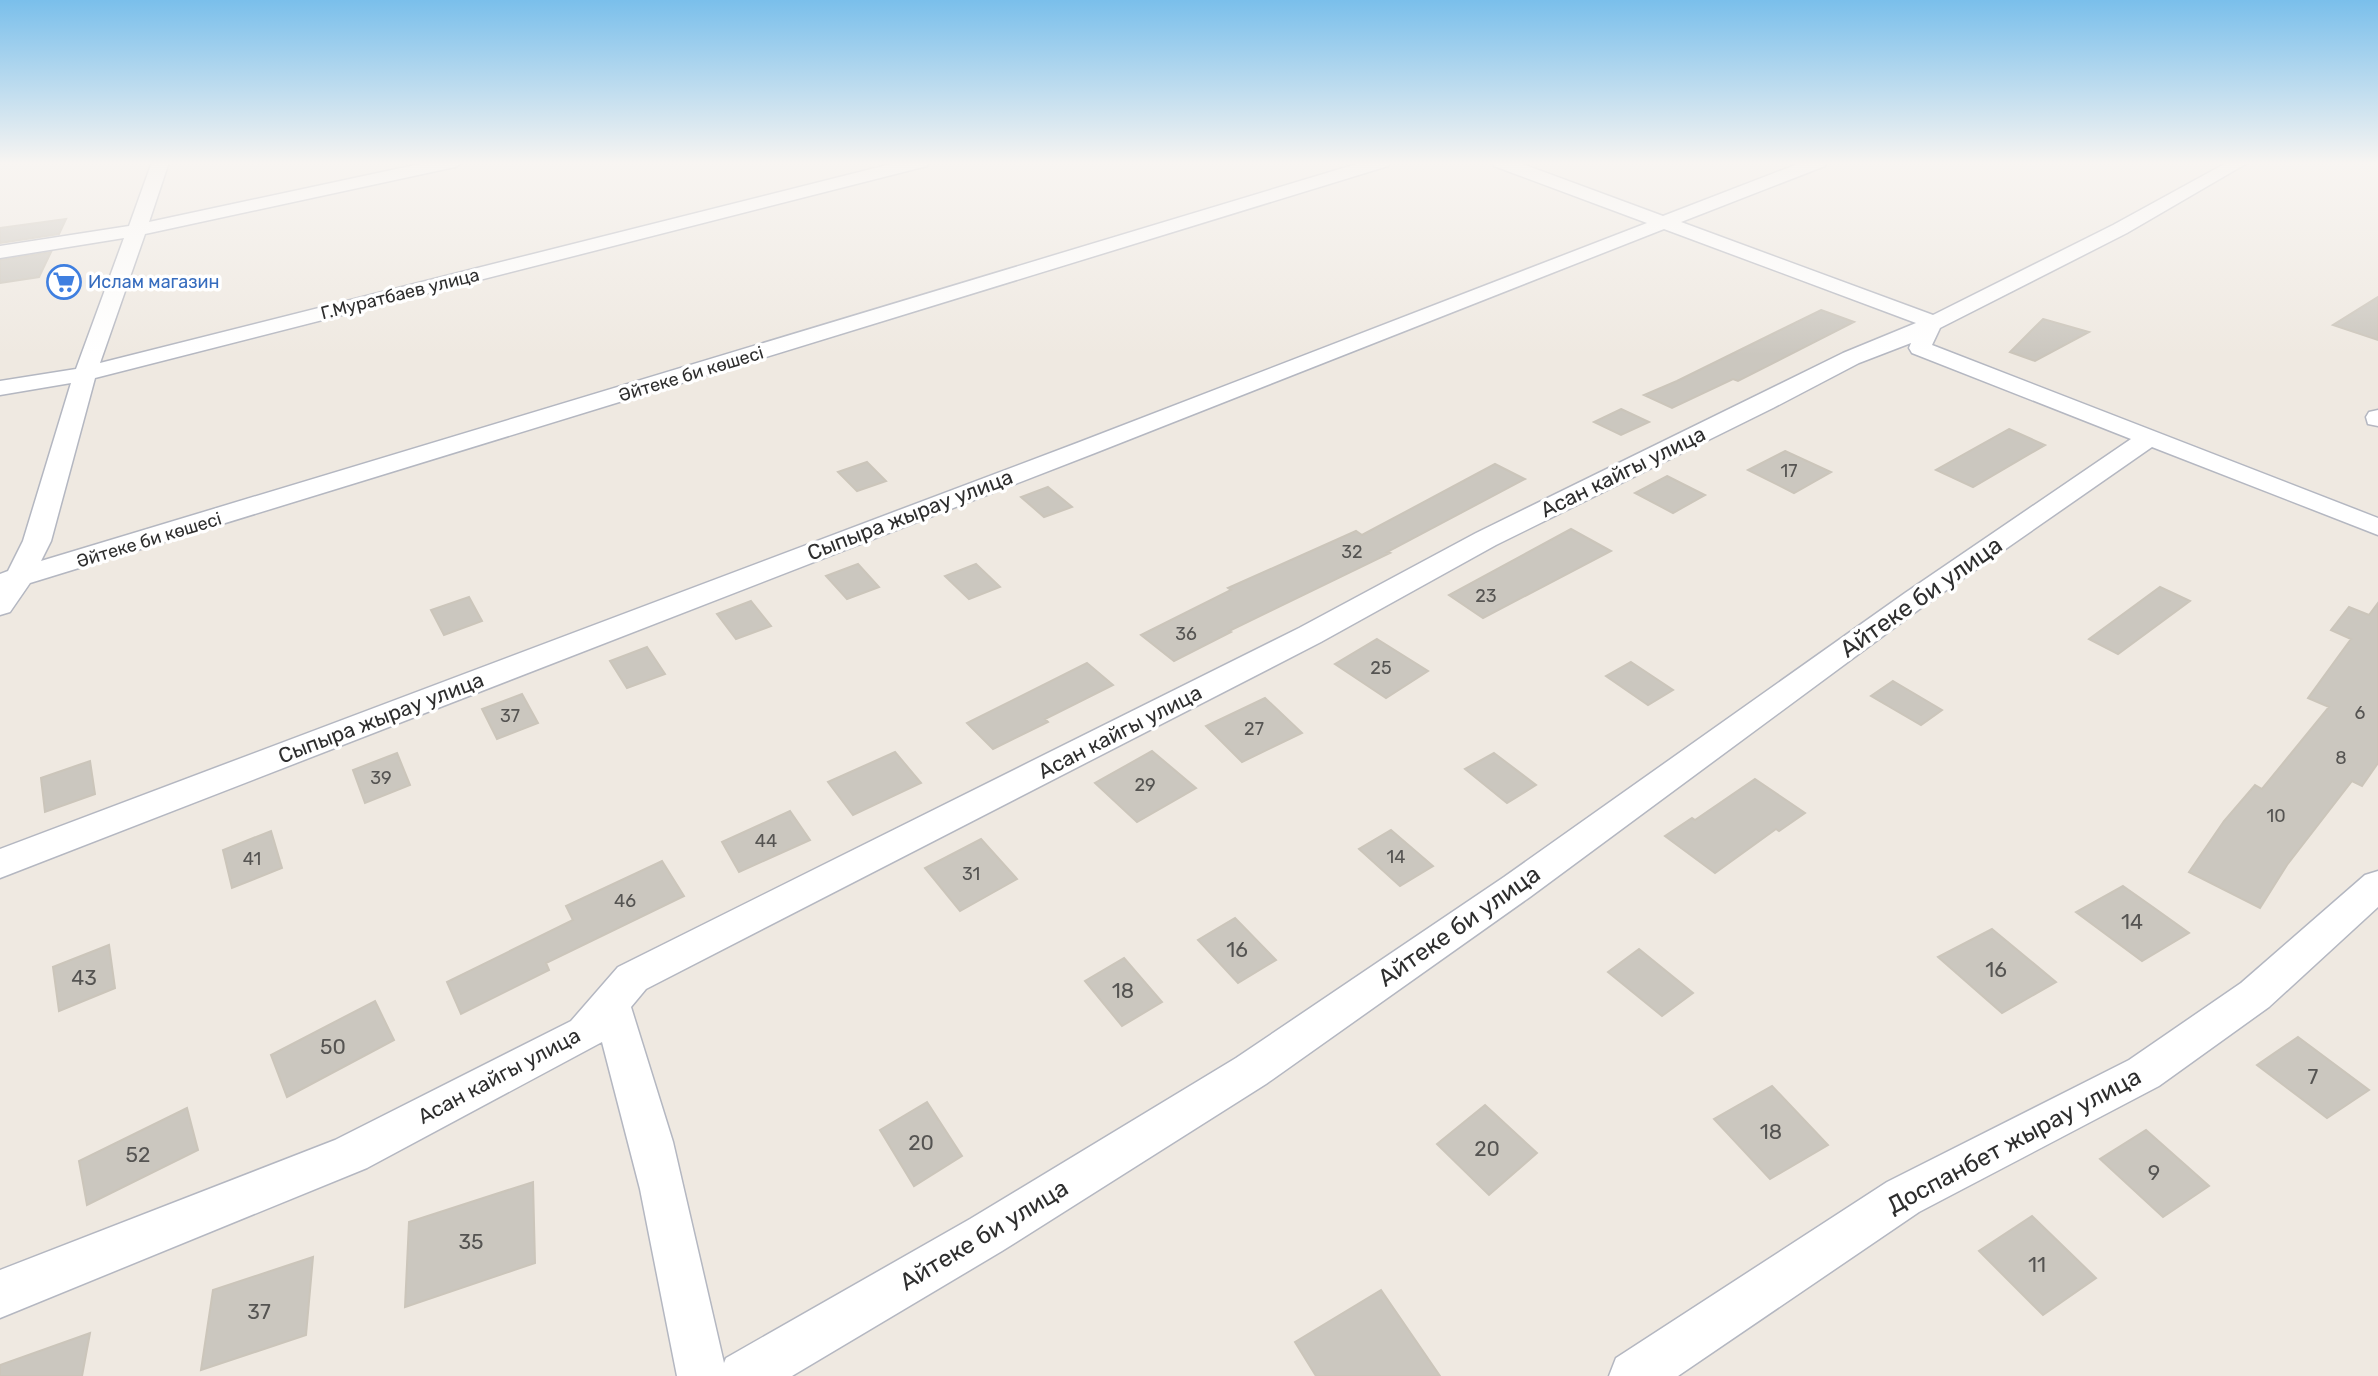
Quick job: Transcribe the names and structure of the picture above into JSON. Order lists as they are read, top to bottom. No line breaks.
{"streets":{"street":["Г.Муратбаев улица","Әйтеке би көшесі","Асан кайгы улица","Сыпыра жырау улица","Айтеке би улица","Доспанбет жырау улица"]},"places":{"supermarket":["Ислам магазин"]},"house_numbers":["17","32","23","36","25","6","37","27","8","39","29","10","44","14","41","31","46","14","16","16","43","18","50","7","18","20","20","52","9","35","11","37"]}
